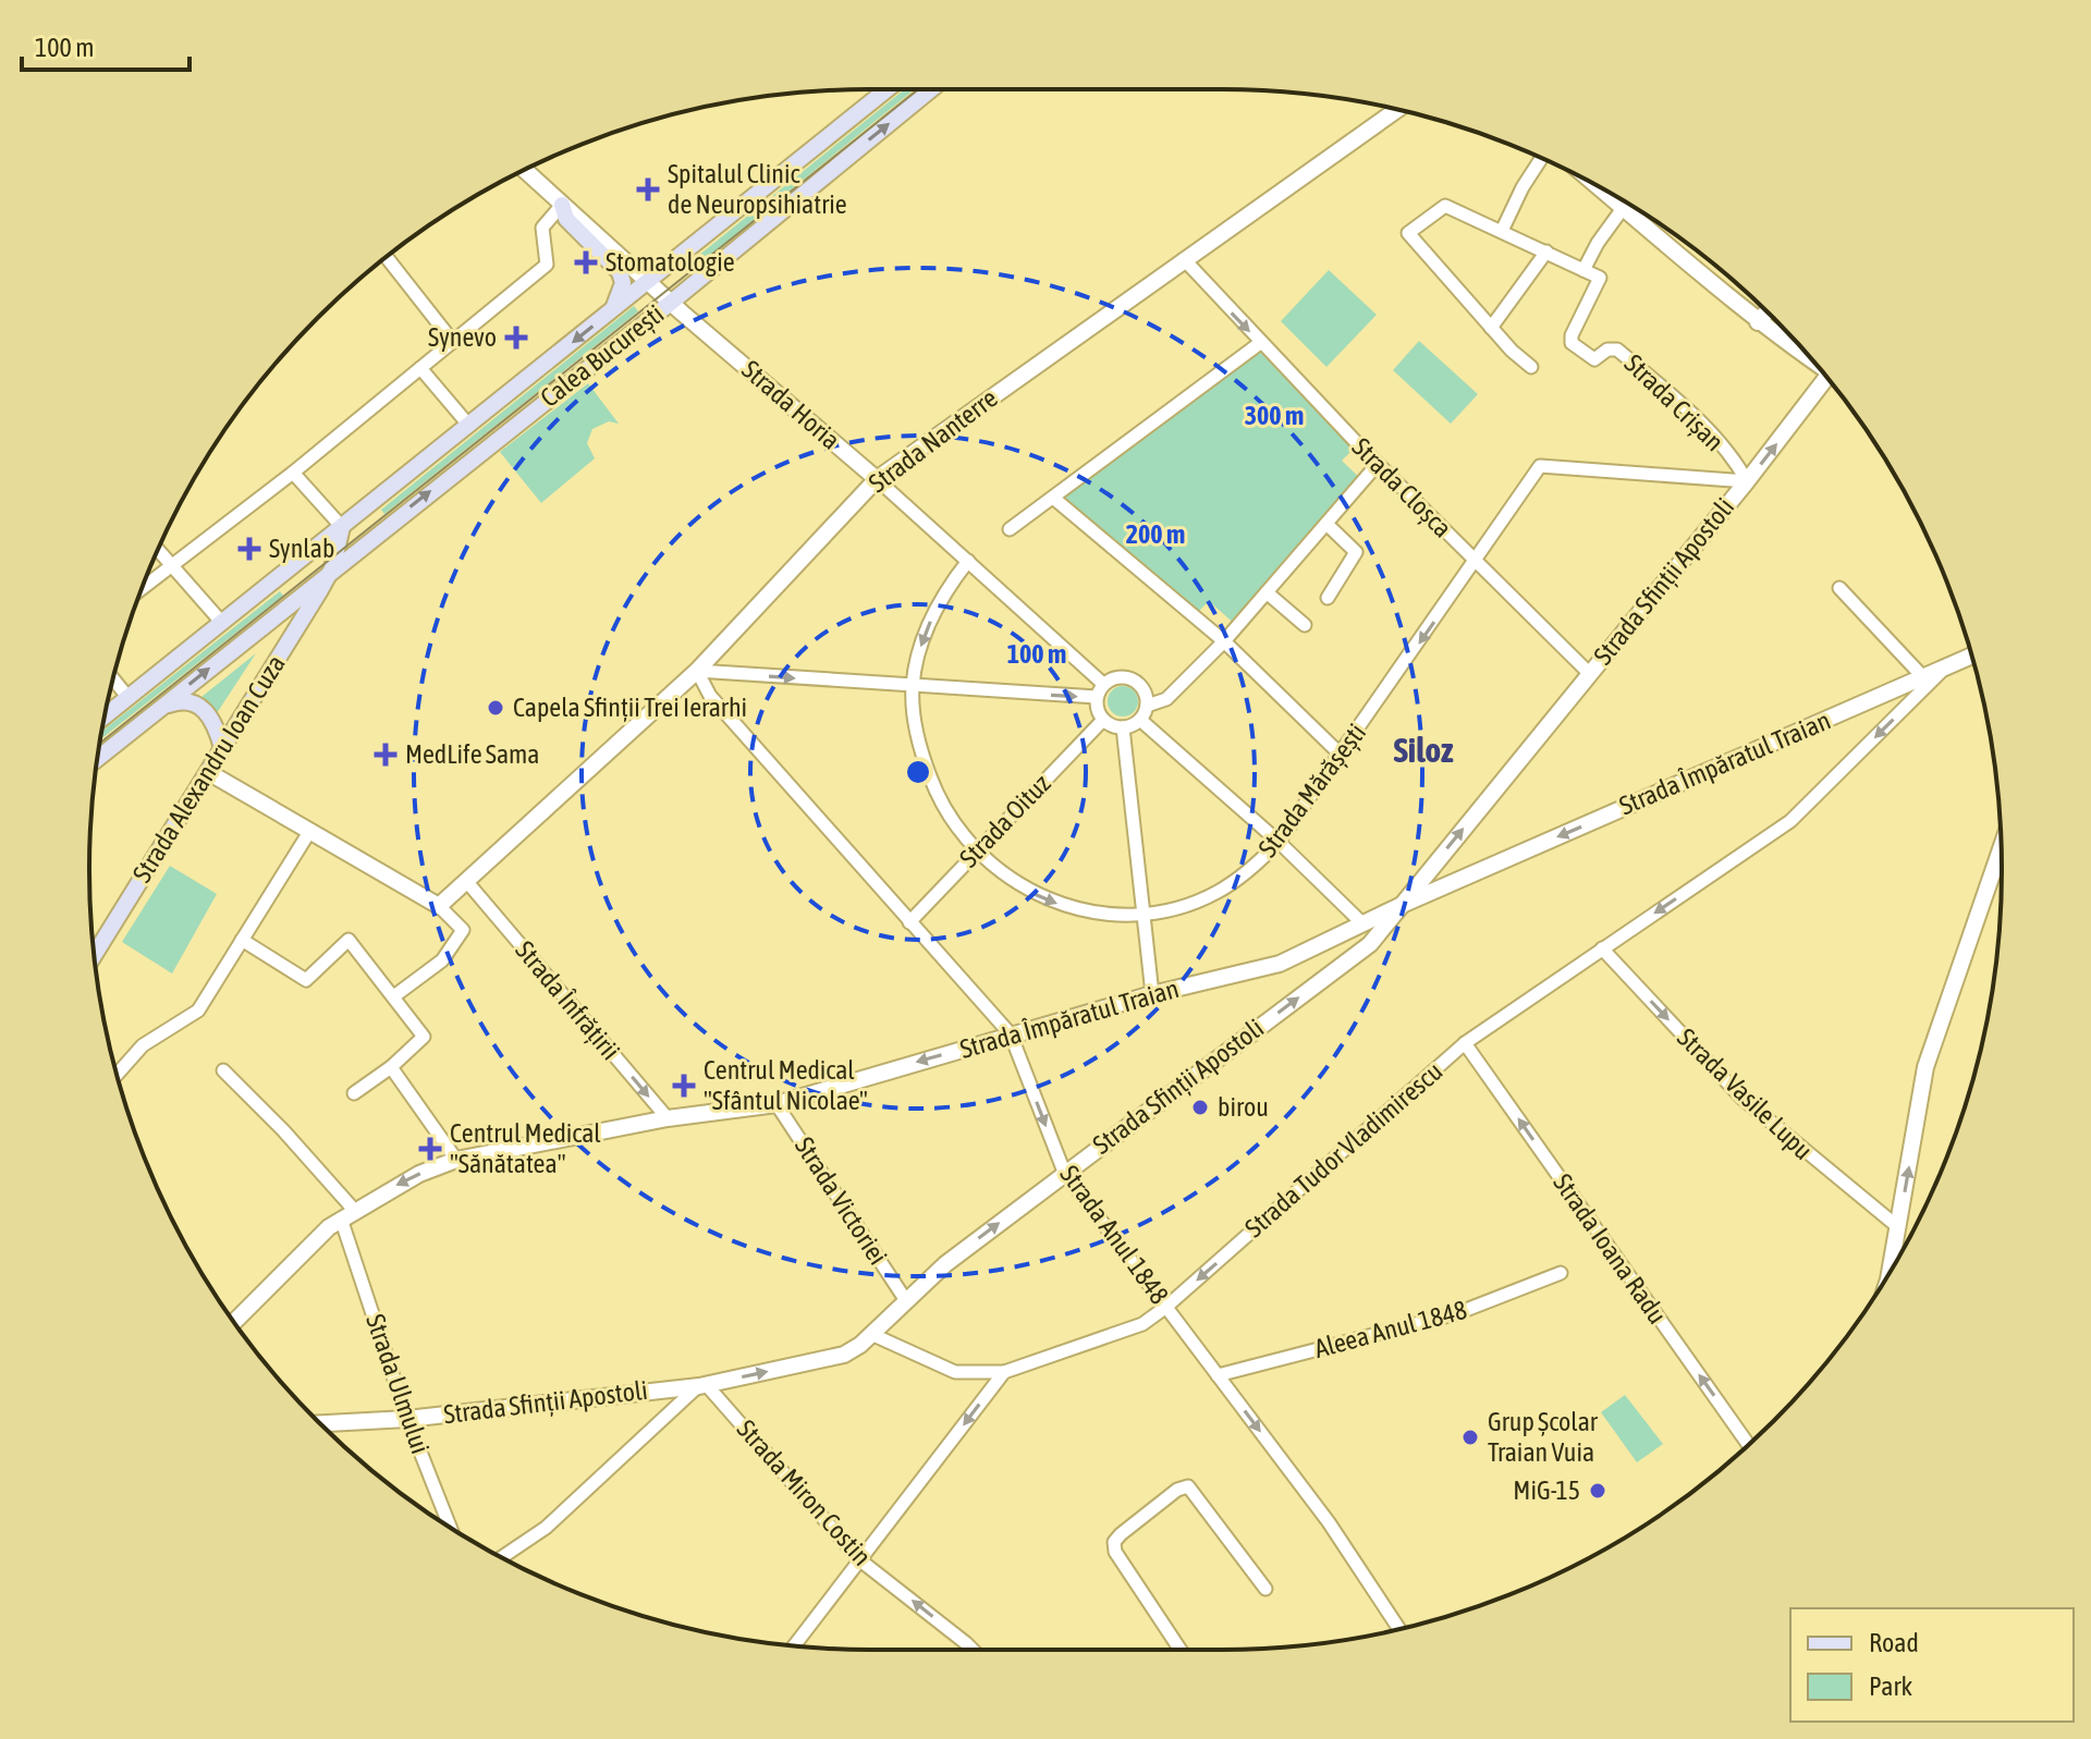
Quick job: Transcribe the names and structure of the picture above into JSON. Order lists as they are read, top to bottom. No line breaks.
{"streets":{"main road":["Calea București","Strada Alexandru Ioan Cuza"],"street":["Strada Crișan","Strada Horia","Strada Nanterre","Strada Cloșca","Strada Sfinții Apostoli","Strada Împăratul Traian","Strada Mărășești","Strada Oituz","Strada Înfrățirii","Strada Vasile Lupu","Strada Tudor Vladimirescu","Strada Victoriei","Strada Anul 1848","Strada Ioana Radu","Aleea Anul 1848","Strada Ulmului","Strada Miron Costin"]},"crossings":[["Calea București","Strada Horia"],["Calea București","Strada Alexandru Ioan Cuza"],["Strada Crișan","Strada Sfinții Apostoli"],["Strada Crișan","Strada Mărășești"],["Strada Horia","Strada Nanterre"],["Strada Horia","Strada Mărășești"],["Strada Horia","Strada Oituz"],["Strada Nanterre","Strada Cloșca"],["Strada Nanterre","Strada Înfrățirii"],["Strada Nanterre","Strada Anul 1848"],["Strada Cloșca","Strada Sfinții Apostoli"],["Strada Cloșca","Strada Mărășești"],["Strada Sfinții Apostoli","Strada Împăratul Traian"],["Strada Sfinții Apostoli","Strada Mărășești"],["Strada Sfinții Apostoli","Strada Victoriei"],["Strada Sfinții Apostoli","Strada Anul 1848"],["Strada Sfinții Apostoli","Strada Ulmului"],["Strada Sfinții Apostoli","Strada Miron Costin"],["Strada Împăratul Traian","Strada Înfrățirii"],["Strada Împăratul Traian","Strada Tudor Vladimirescu"],["Strada Împăratul Traian","Strada Victoriei"],["Strada Împăratul Traian","Strada Anul 1848"],["Strada Împăratul Traian","Strada Ulmului"],["Strada Mărășești","Strada Oituz"],["Strada Oituz","Strada Anul 1848"],["Strada Vasile Lupu","Strada Tudor Vladimirescu"],["Strada Tudor Vladimirescu","Strada Anul 1848"],["Strada Tudor Vladimirescu","Strada Ioana Radu"],["Strada Anul 1848","Aleea Anul 1848"]],"one_way":["Strada Sfinții Apostoli","Strada Împăratul Traian","Strada Înfrățirii","Strada Vasile Lupu","Strada Tudor Vladimirescu","Strada Anul 1848","Strada Ioana Radu","Strada Miron Costin"],"districts":["Siloz"],"places":{"health":["Spitalul Clinic de Neuropsihiatrie","Stomatologie","Synevo","Synlab","MedLife Sama","Centrul Medical \"Sfântul Nicolae\"","Centrul Medical \"Sănătatea\""],"other":["Capela Sfinții Trei Ierarhi","birou","Grup Școlar Traian Vuia","MiG-15"]},"legend":["Road","Park"],"scale_bar":"100 m","rings":["300 m","200 m","100 m"]}
